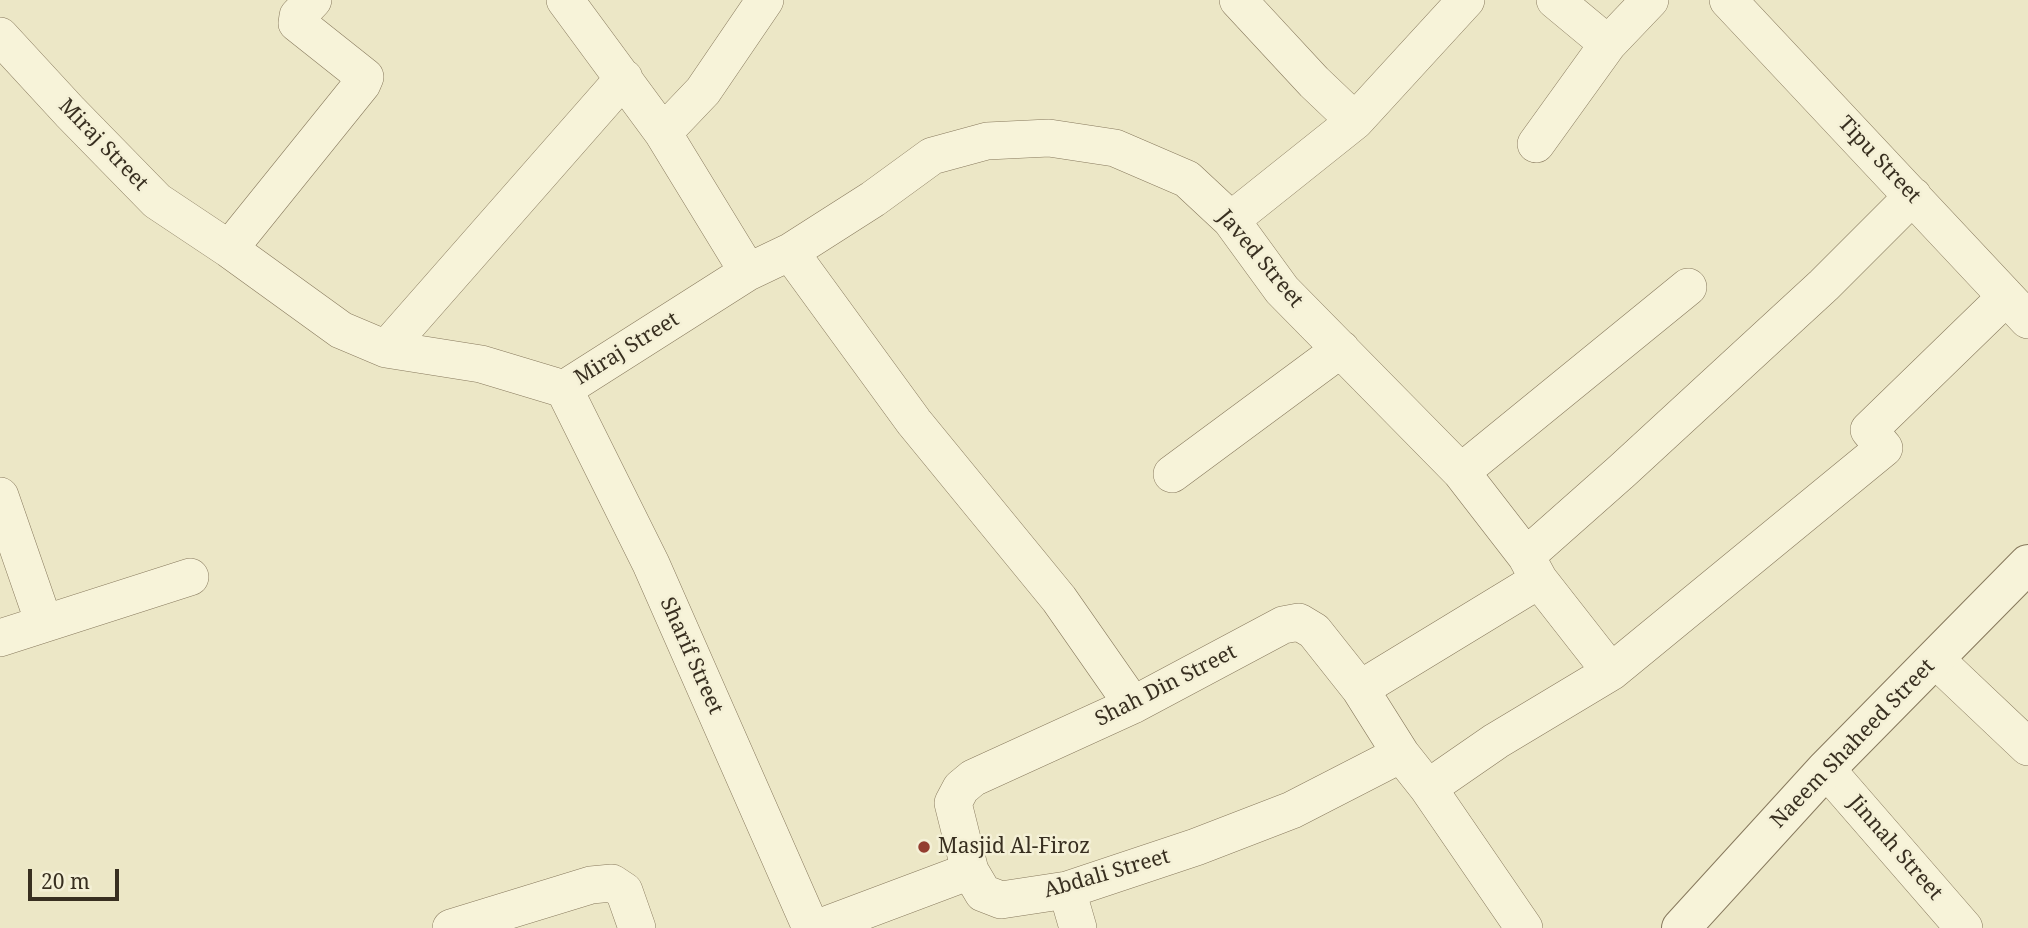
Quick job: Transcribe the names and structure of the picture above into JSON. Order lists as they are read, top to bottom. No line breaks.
{"streets":{"street":["Miraj Street","Tipu Street","Javed Street","Sharif Street","Shah Din Street","Naeem Shaheed Street","Jinnah Street","Abdali Street"]},"crossings":[["Miraj Street","Javed Street"],["Miraj Street","Sharif Street"],["Shah Din Street","Abdali Street"],["Naeem Shaheed Street","Jinnah Street"]],"places":["Masjid Al-Firoz"],"scale_bar":"20 m"}
